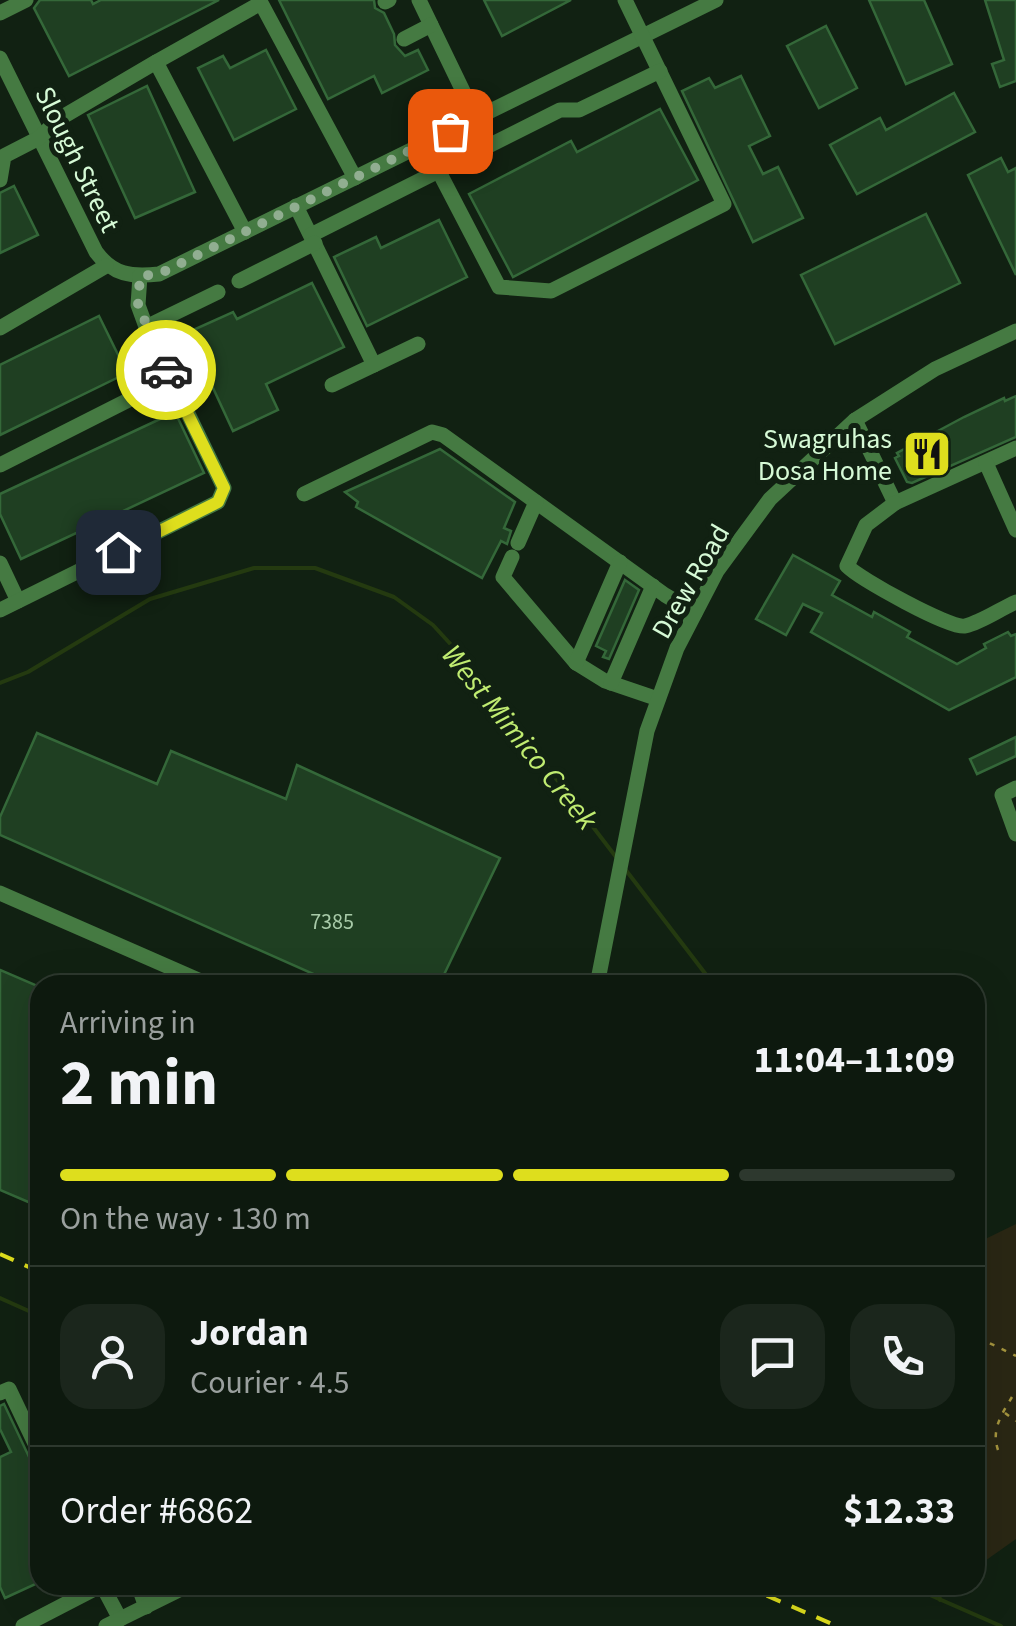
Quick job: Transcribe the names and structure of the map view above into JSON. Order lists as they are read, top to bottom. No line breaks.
{"streets":{"street":["Slough Street","Drew Road"]},"water":["West Mimico Creek"],"places":{"restaurant":["Swagruhas Dosa Home"]},"house_numbers":["7385"],"page":{"heading":["2 min","Arriving in","11:04–11:09"],"panel":["Jordan","Courier · 4.5","Order #6862","$12.33"],"bar":"On the way · 130 m"}}
